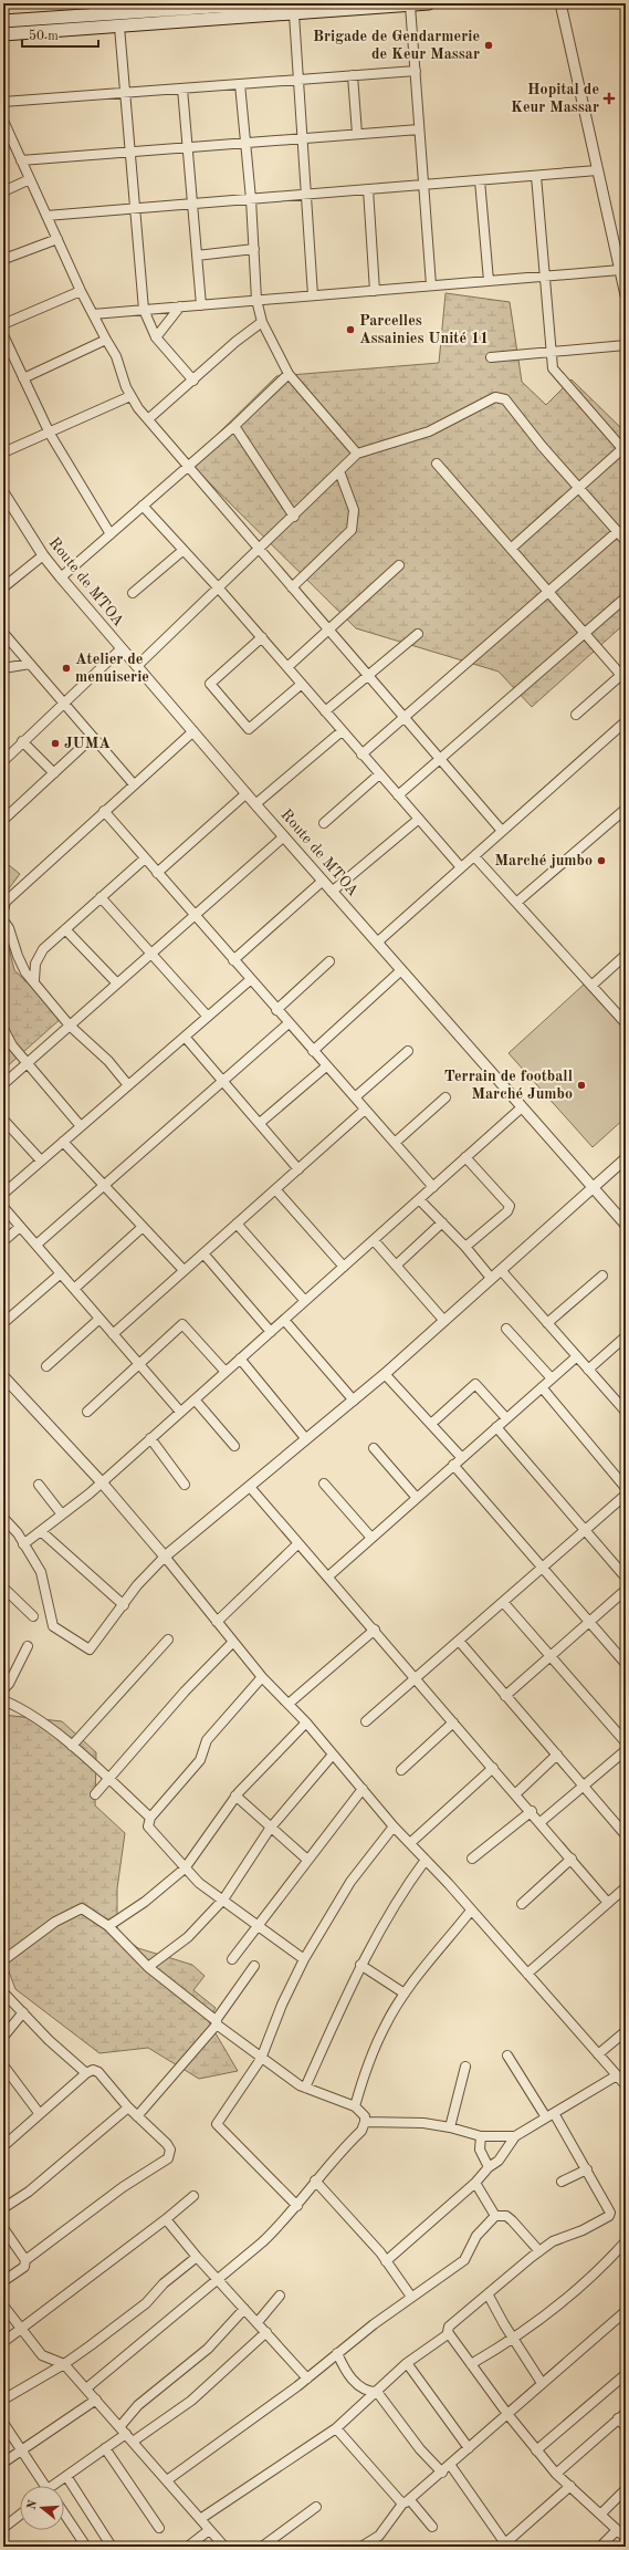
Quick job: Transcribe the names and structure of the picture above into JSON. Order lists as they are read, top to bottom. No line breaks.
{"streets":{"street":["Route de MTOA"]},"places":{"other":["Brigade de Gendarmerie de Keur Massar","Parcelles Assainies Unité 11","Atelier de menuiserie","JUMA","Marché jumbo","Terrain de football Marché Jumbo"],"health":["Hopital de Keur Massar"]},"scale_bar":"50 m","north":"left"}
